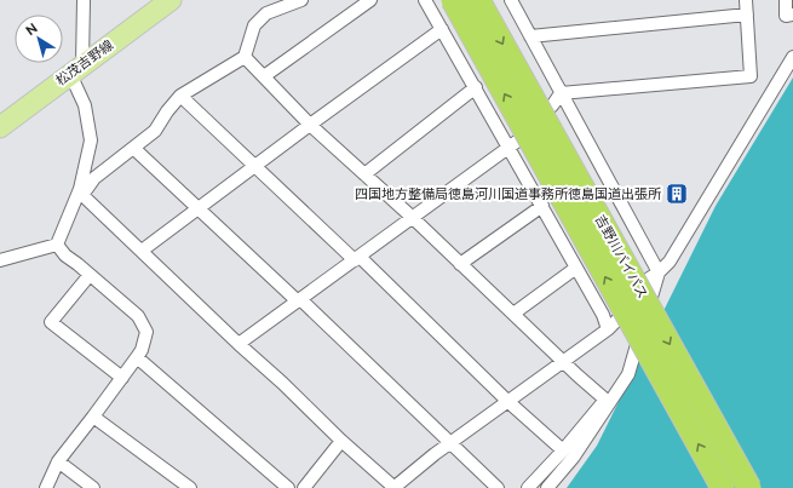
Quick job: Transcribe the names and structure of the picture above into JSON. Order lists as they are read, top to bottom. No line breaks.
{"streets":{"highway":["吉野川バイパス"],"main road":["松茂吉野線"]},"places":{"building":["四国地方整備局徳島河川国道事務所徳島国道出張所"]},"north":"top left"}
